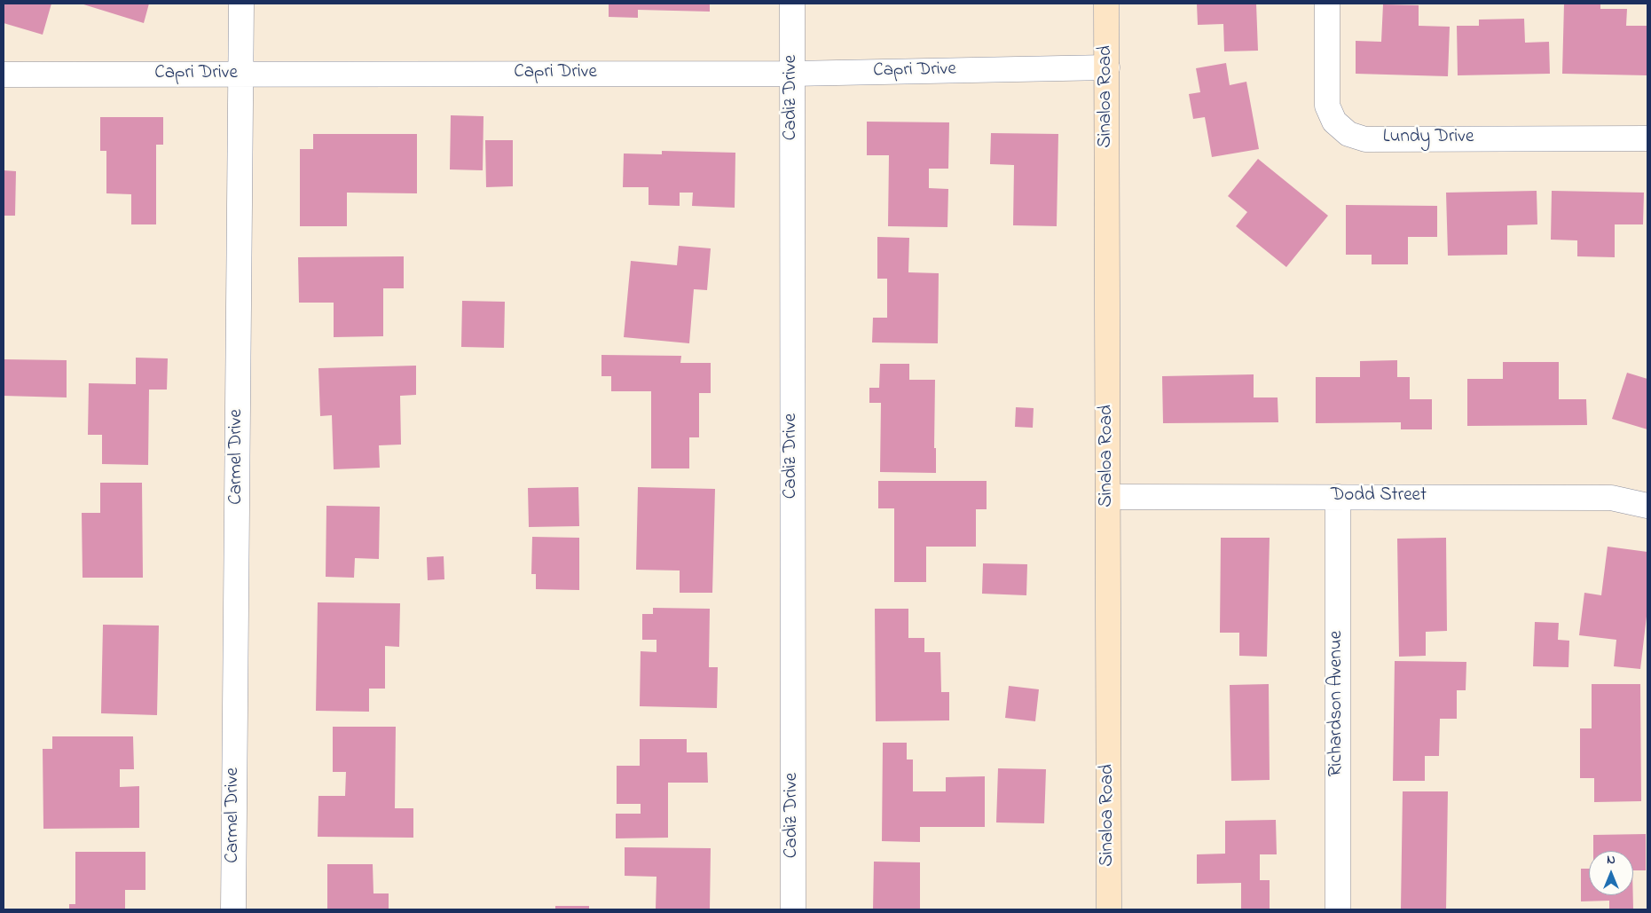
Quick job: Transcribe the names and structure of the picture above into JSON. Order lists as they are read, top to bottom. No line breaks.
{"streets":{"street":["Capri Drive","Sinaloa Road","Cadiz Drive","Lundy Drive","Carmel Drive","Dodd Street","Richardson Avenue"]},"crossings":[["Capri Drive","Sinaloa Road"],["Capri Drive","Cadiz Drive"],["Capri Drive","Carmel Drive"],["Sinaloa Road","Dodd Street"],["Dodd Street","Richardson Avenue"]],"north":"top"}
